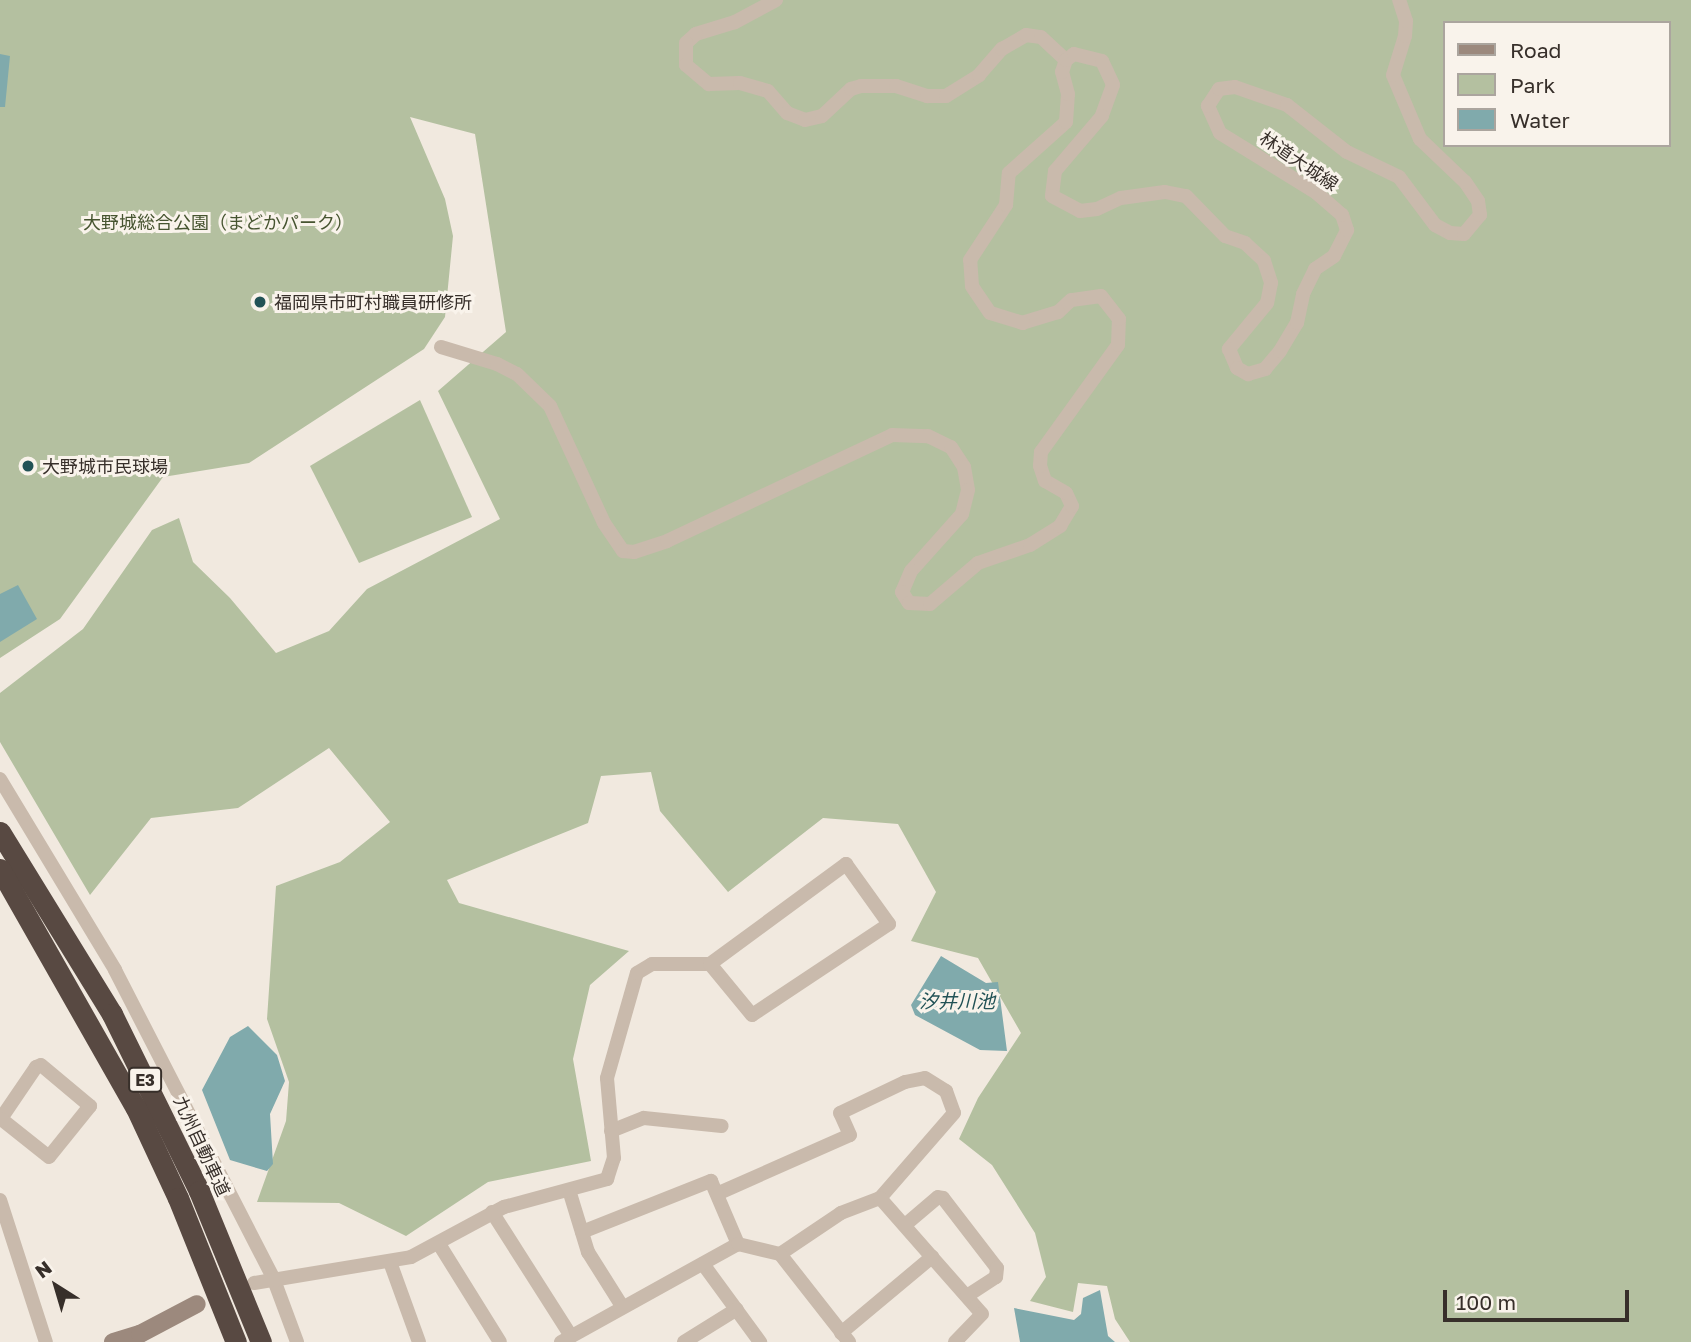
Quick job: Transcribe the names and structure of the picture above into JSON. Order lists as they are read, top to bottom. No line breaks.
{"streets":{"highway":["E3","九州自動車道"],"street":["林道大城線"]},"water":["汐井川池"],"parks":["大野城総合公園（まどかパーク）"],"places":["福岡県市町村職員研修所","大野城市民球場"],"legend":["Road","Park","Water"],"scale_bar":"100 m","north":"top left"}
